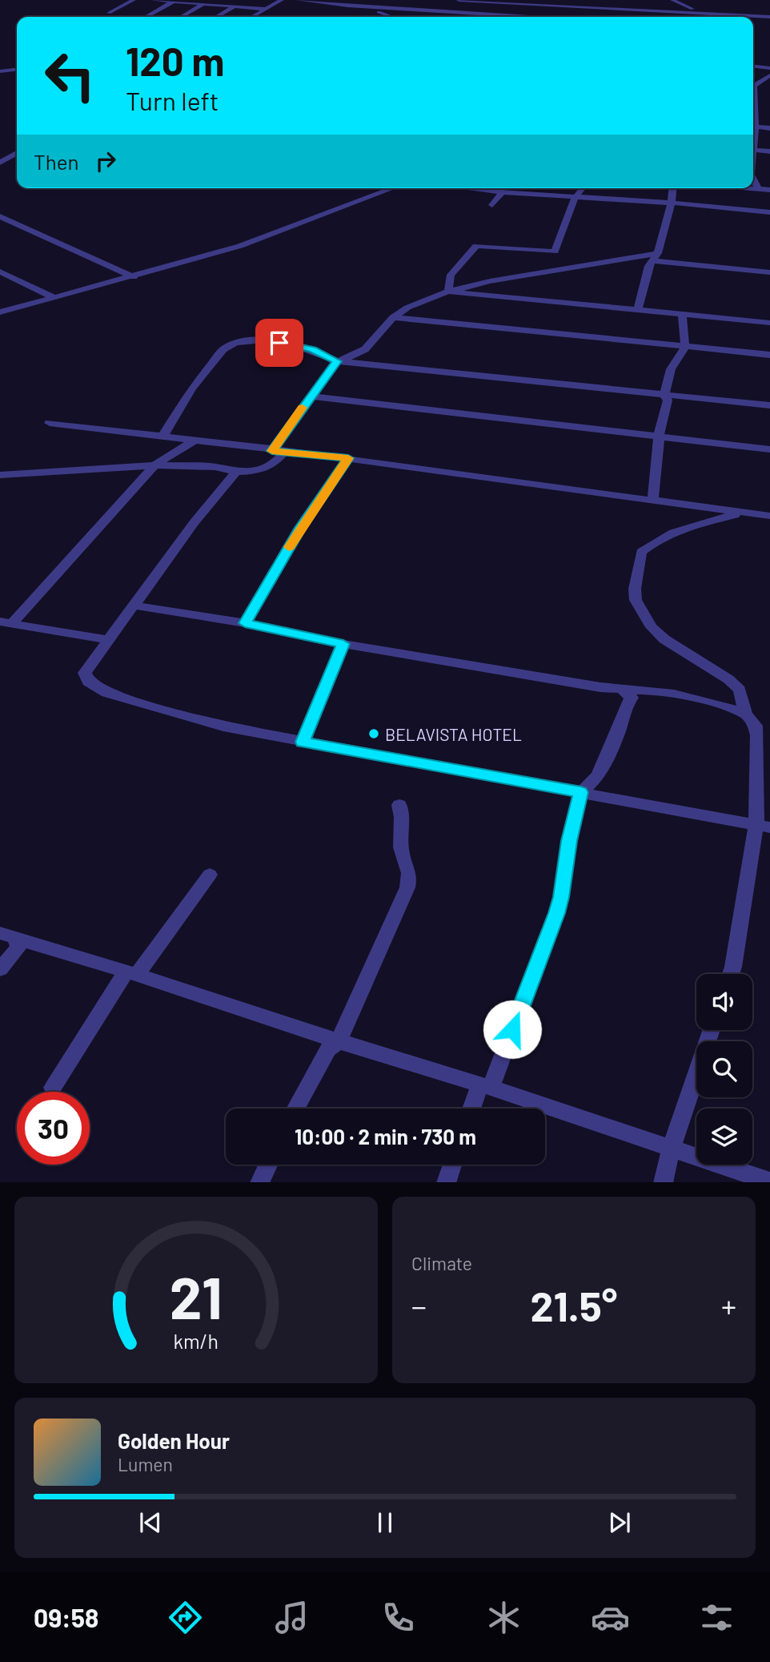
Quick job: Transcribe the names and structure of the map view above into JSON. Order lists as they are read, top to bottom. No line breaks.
{"places":["BELAVISTA HOTEL"],"page":{"turn":["120 m","Turn left"],"then":"Then","limit":"30","trip":"10:00 · 2 min · 730 m","tile":"Climate","heat":["−","21.5°","+"],"song":["Golden Hour","Lumen"],"tabs":"09:58","gauge":["21","km/h"]}}
